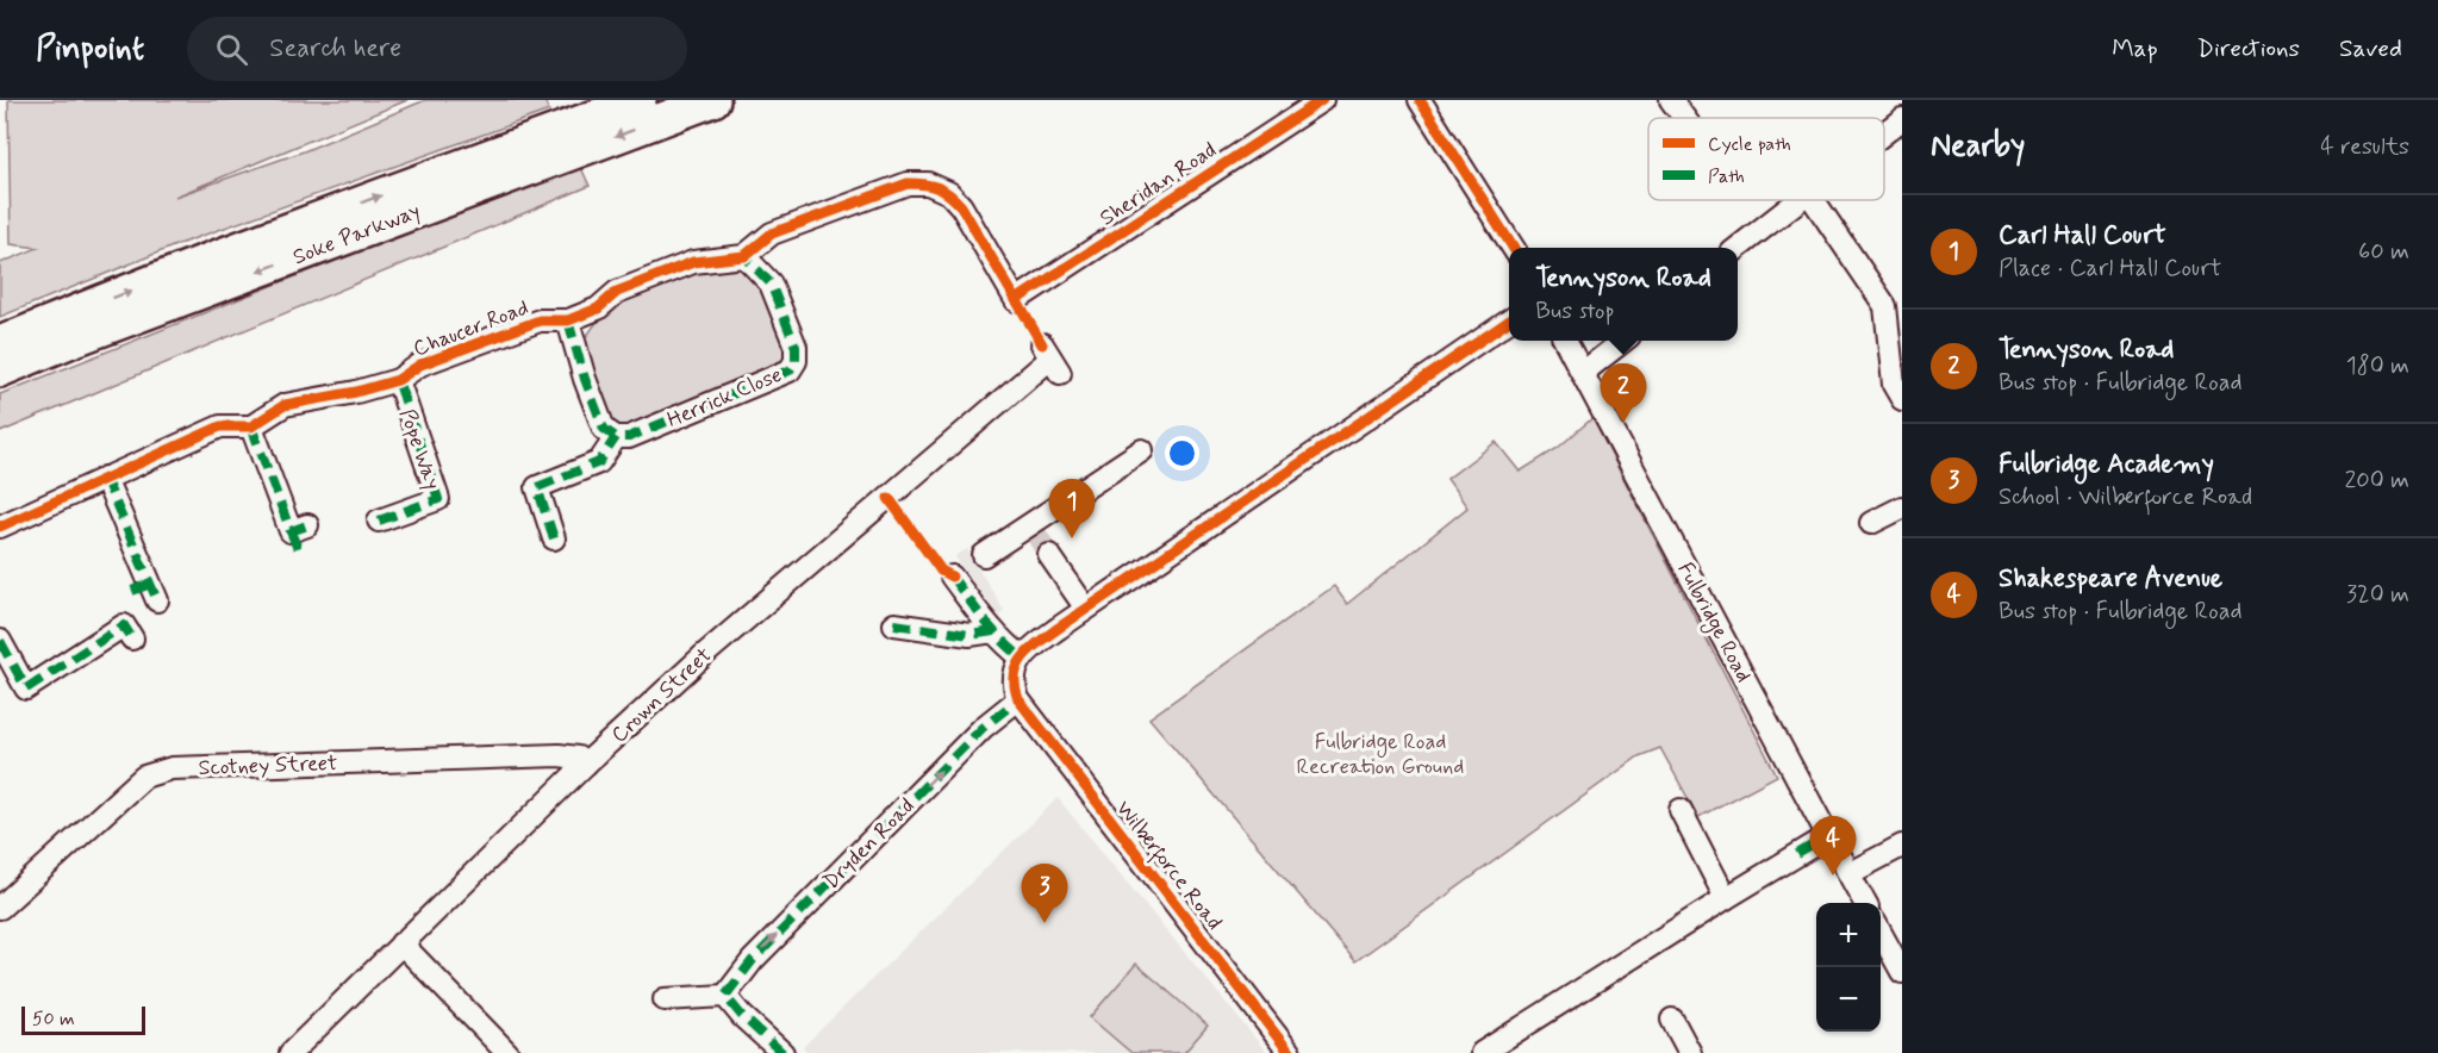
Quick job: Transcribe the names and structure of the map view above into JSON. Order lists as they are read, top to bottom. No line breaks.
{"streets":{"highway":["Soke Parkway"],"street":["Sheridan Road","Chaucer Road","Herrick Close","Pope Way","Fulbridge Road","Crown Street","Scotney Street","Dryden Road","Wilberforce Road"]},"crossings":[["Sheridan Road","Chaucer Road"],["Sheridan Road","Herrick Close"],["Chaucer Road","Herrick Close"],["Chaucer Road","Pope Way"],["Crown Street","Scotney Street"],["Dryden Road","Wilberforce Road"]],"one_way":["Dryden Road"],"parks":["Fulbridge Road Recreation Ground"],"legend":["Cycle path","Path"],"scale_bar":"50 m","page":{"header":"Pinpoint","search":"Search here","nav":["Map","Directions","Saved"],"heading":["Nearby","4 results"],"list":[{"mark":"1","name":"Carl Hall Court","note":"Place · Carl Hall Court","value":"60 m"},{"mark":"2","name":"Tennyson Road","note":"Bus stop · Fulbridge Road","value":"180 m"},{"mark":"3","name":"Fulbridge Academy","note":"School · Wilberforce Road","value":"200 m"},{"mark":"4","name":"Shakespeare Avenue","note":"Bus stop · Fulbridge Road","value":"320 m"}],"popup":["Tennyson Road","Bus stop"],"pins":["2","1","4","3"],"map_buttons":["+","−"],"scale":"50 m"}}
